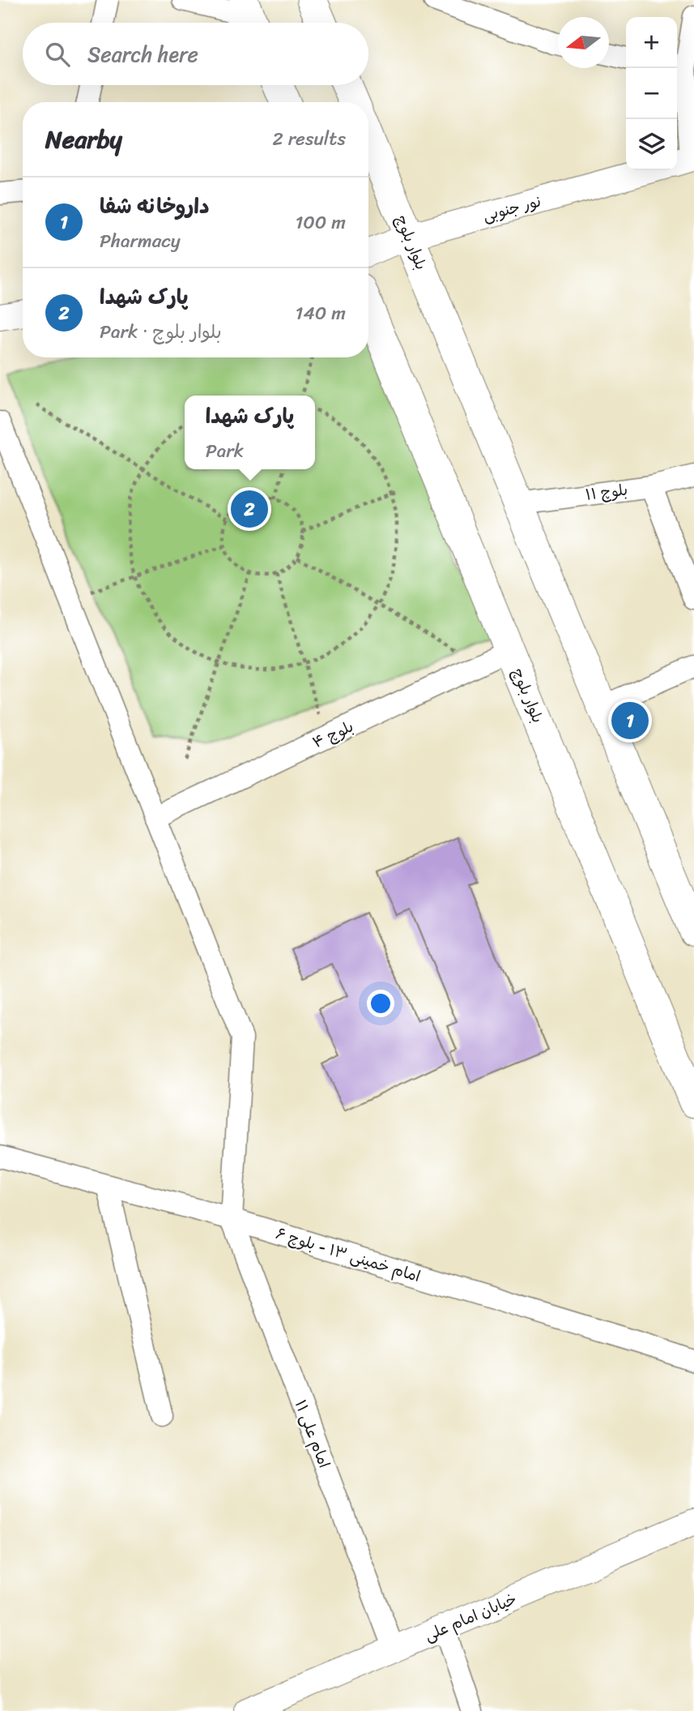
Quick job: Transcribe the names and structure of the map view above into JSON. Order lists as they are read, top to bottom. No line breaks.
{"streets":{"main road":["بلوار بلوچ"],"street":["نور جنوبی","بلوچ ۱۱","بلوچ ۴","امام خمینی ۱۳ - بلوچ ۶","امام علی ۱۱","خیابان امام علی"]},"crossings":[["نور جنوبی","بلوار بلوچ"],["بلوار بلوچ","بلوچ ۱۱"],["بلوار بلوچ","بلوچ ۴"],["امام خمینی ۱۳ - بلوچ ۶","امام علی ۱۱"],["امام علی ۱۱","خیابان امام علی"]],"north":"left","page":{"map_buttons":["+","−"],"search":"Search here","heading":["Nearby","2 results"],"list":[{"mark":"1","name":"داروخانه شفا","note":"Pharmacy","value":"100 m"},{"mark":"2","name":"پارک شهدا","note":"Park · بلوار بلوچ","value":"140 m"}],"popup":["پارک شهدا","Park"],"pins":["2","1"]}}
